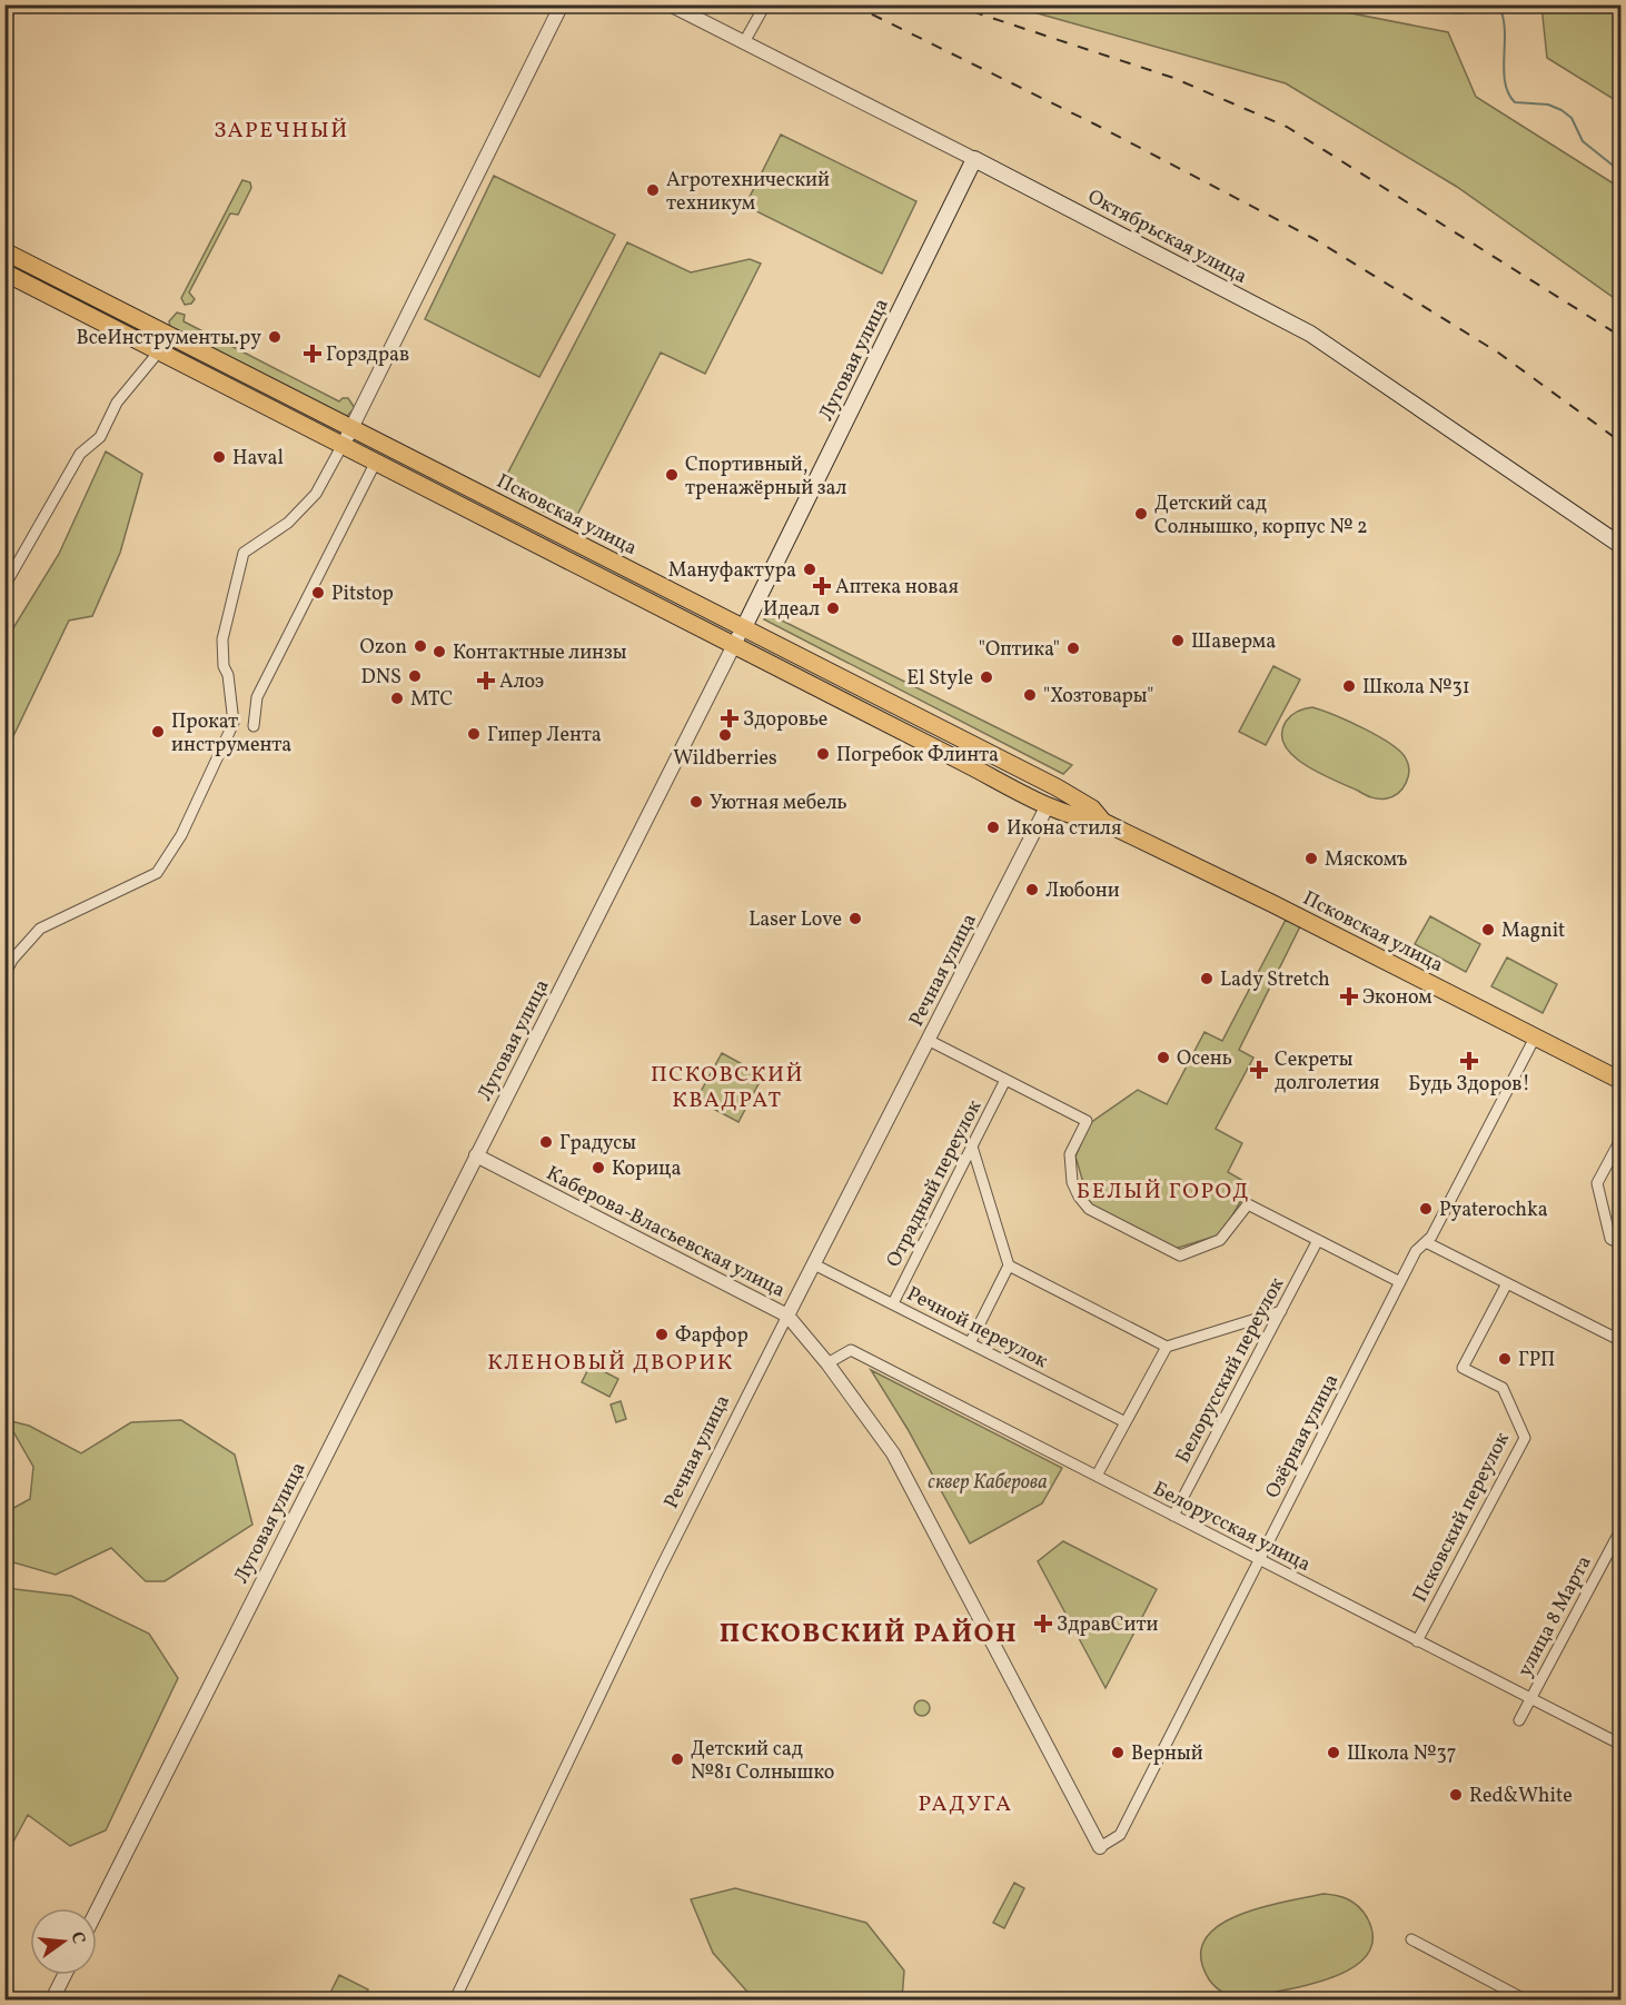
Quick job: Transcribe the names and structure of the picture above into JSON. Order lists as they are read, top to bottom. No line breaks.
{"streets":{"main road":["Октябрьская улица","Луговая улица","Псковская улица"],"street":["Речная улица","Отрадный переулок","Каберова-Власьевская улица","Речной переулок","Белорусский переулок","Озёрная улица","Псковский переулок","Белорусская улица","улица 8 Марта"]},"crossings":[["Октябрьская улица","Луговая улица"],["Луговая улица","Псковская улица"],["Луговая улица","Каберова-Власьевская улица"],["Псковская улица","Речная улица"],["Псковская улица","Озёрная улица"],["Речная улица","Каберова-Власьевская улица"],["Речная улица","Речной переулок"],["Отрадный переулок","Речной переулок"],["Каберова-Власьевская улица","Озёрная улица"],["Каберова-Власьевская улица","Белорусская улица"],["Белорусский переулок","Белорусская улица"],["Озёрная улица","Белорусская улица"],["Псковский переулок","Белорусская улица"],["Белорусская улица","улица 8 Марта"]],"districts":["ЗАРЕЧНЫЙ","ПСКОВСКИЙ КВАДРАТ","БЕЛЫЙ ГОРОД","КЛЕНОВЫЙ ДВОРИК","ПСКОВСКИЙ РАЙОН","РАДУГА"],"parks":["сквер Каберова"],"places":{"other":["Агротехнический техникум","ВсеИнструменты.ру","Haval","Спортивный, тренажёрный зал","Детский сад Солнышко, корпус № 2","Мануфактура","Pitstop","Идеал","Шаверма","Ozon","\"Оптика\"","Контактные линзы","DNS","El Style","Школа №31","\"Хозтовары\"","МТС","Прокат инструмента","Гипер Лента","Wildberries","Погребок Флинта","Уютная мебель","Икона стиля","Мяскомъ","Любони","Laser Love","Magnit","Lady Stretch","Осень","Градусы","Корица","Pyaterochka","Фарфор","ГРП","Верный","Школа №37","Детский сад №81 Солнышко","Red&White"],"health":["Горздрав","Аптека новая","Алоэ","Здоровье","Эконом","Будь Здоров!","Секреты долголетия","ЗдравСити"]},"north":"right"}
